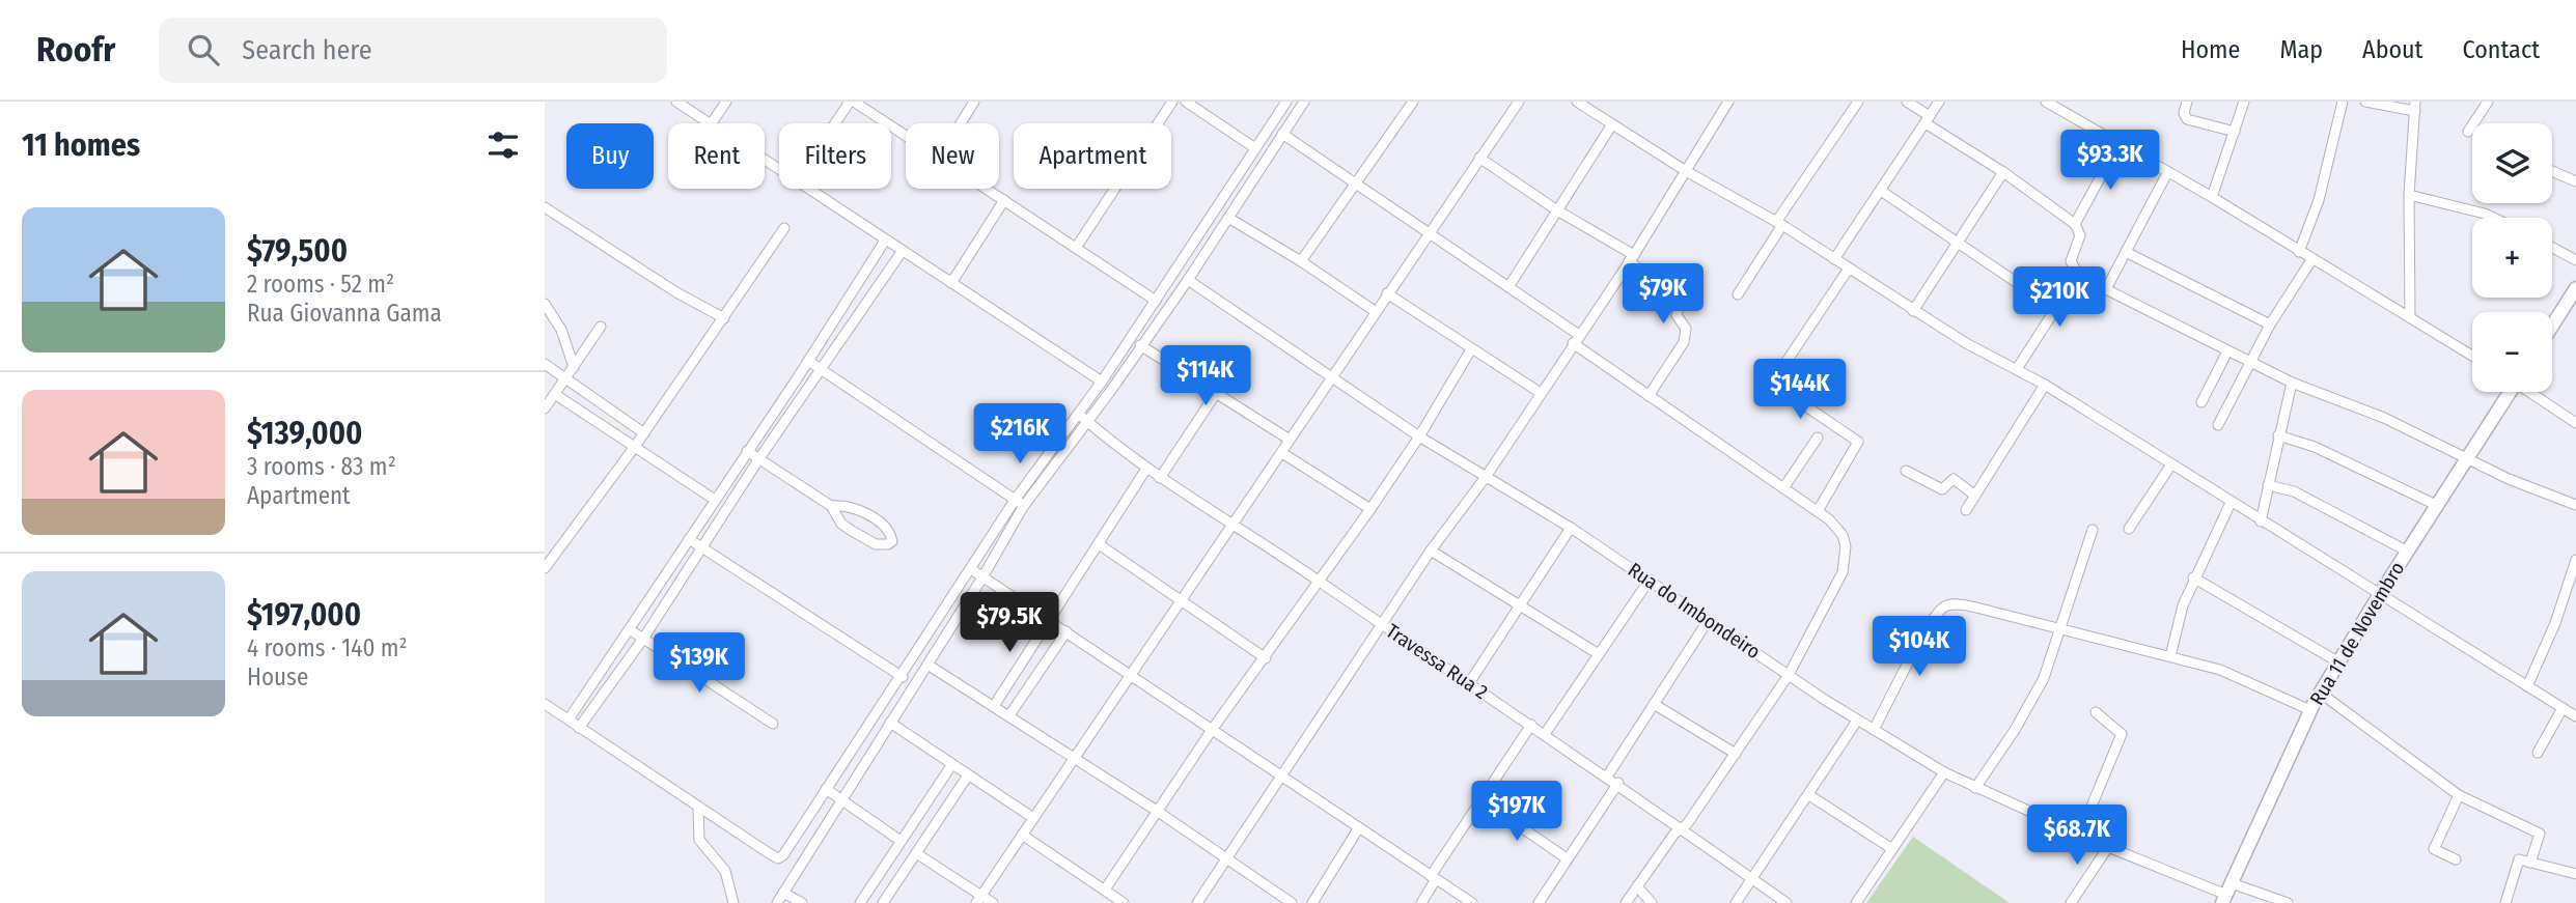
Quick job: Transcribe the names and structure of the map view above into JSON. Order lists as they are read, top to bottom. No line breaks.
{"streets":{"main road":["Rua 11 de Novembro"],"street":["Rua do Imbondeiro","Travessa Rua 2"]},"crossings":[["Rua do Imbondeiro","Rua 11 de Novembro"]],"page":{"header":"Roofr","search":"Search here","nav":["Home","Map","About","Contact"],"heading":"11 homes","map_buttons":["+","−"],"chip":["Buy","Rent","Filters","New","Apartment"],"price":["$93.3K","$79K","$210K","$114K","$144K","$216K","$79.5K","$104K","$139K","$197K","$68.7K"],"list":[{"name":"$79,500","note":"2 rooms · 52 m² · Rua Giovanna Gama"},{"name":"$139,000","note":"3 rooms · 83 m² · Apartment"},{"name":"$197,000","note":"4 rooms · 140 m² · House"}]}}
